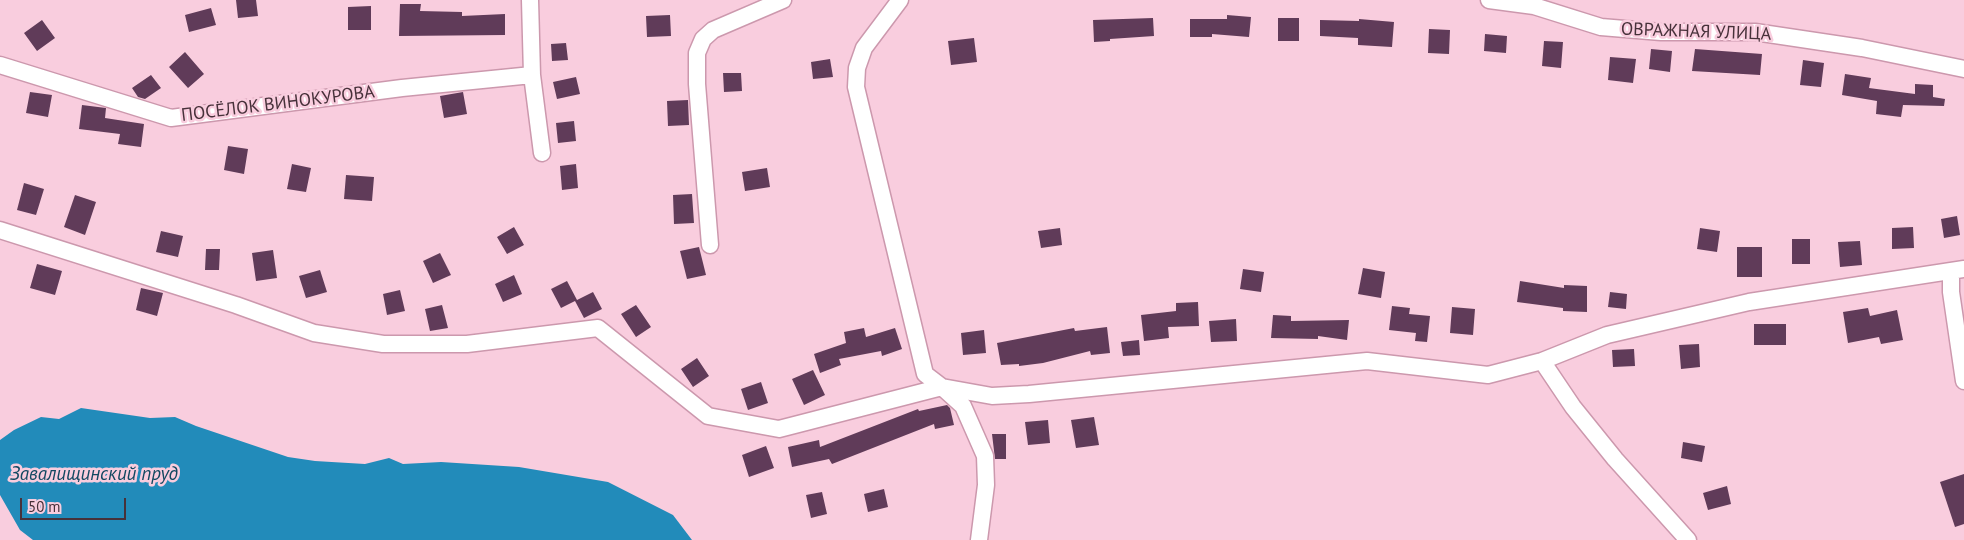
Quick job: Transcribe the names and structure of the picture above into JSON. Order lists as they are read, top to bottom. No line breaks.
{"streets":{"street":["ОВРАЖНАЯ УЛИЦА","ПОСЁЛОК ВИНОКУРОВА"]},"water":["Завалищинский пруд"],"scale_bar":"50 m"}
